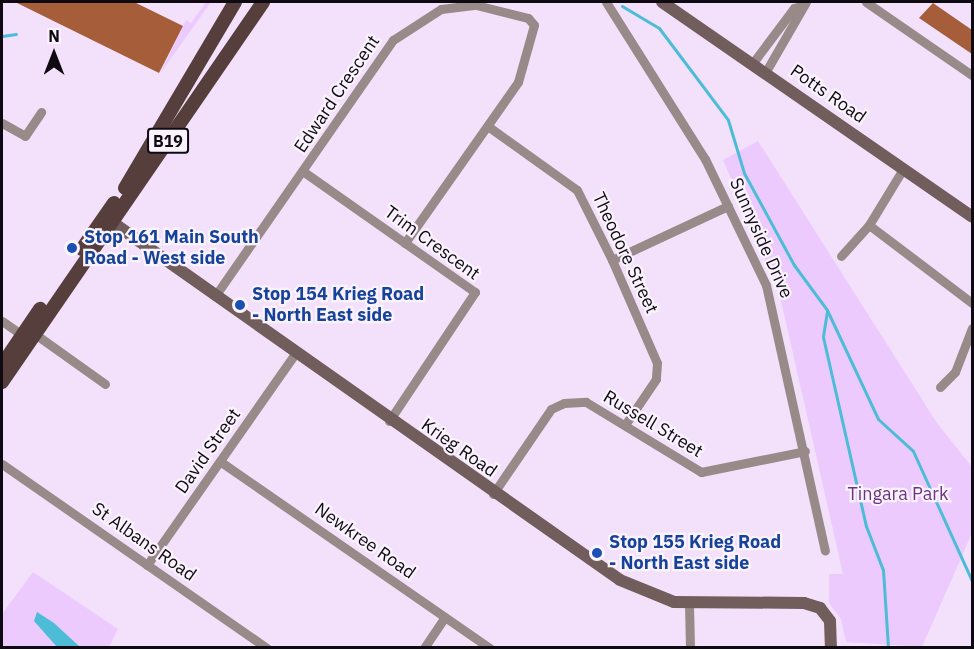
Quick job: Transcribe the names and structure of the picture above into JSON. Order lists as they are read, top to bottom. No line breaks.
{"streets":{"main road":["B19"],"street":["Edward Crescent","Potts Road","Sunnyside Drive","Trim Crescent","Theodore Street","Russell Street","Krieg Road","David Street","Newkree Road","St Albans Road"]},"crossings":[["Edward Crescent","Trim Crescent"],["Edward Crescent","Theodore Street"],["Edward Crescent","Krieg Road"],["B19","Krieg Road"],["Sunnyside Drive","Russell Street"],["Trim Crescent","Krieg Road"],["Theodore Street","Russell Street"],["Russell Street","Krieg Road"],["Krieg Road","David Street"],["David Street","Newkree Road"],["David Street","St Albans Road"]],"parks":["Tingara Park"],"places":["Stop 161 Main South Road - West side","Stop 154 Krieg Road - North East side","Stop 155 Krieg Road - North East side"],"north":"top"}
